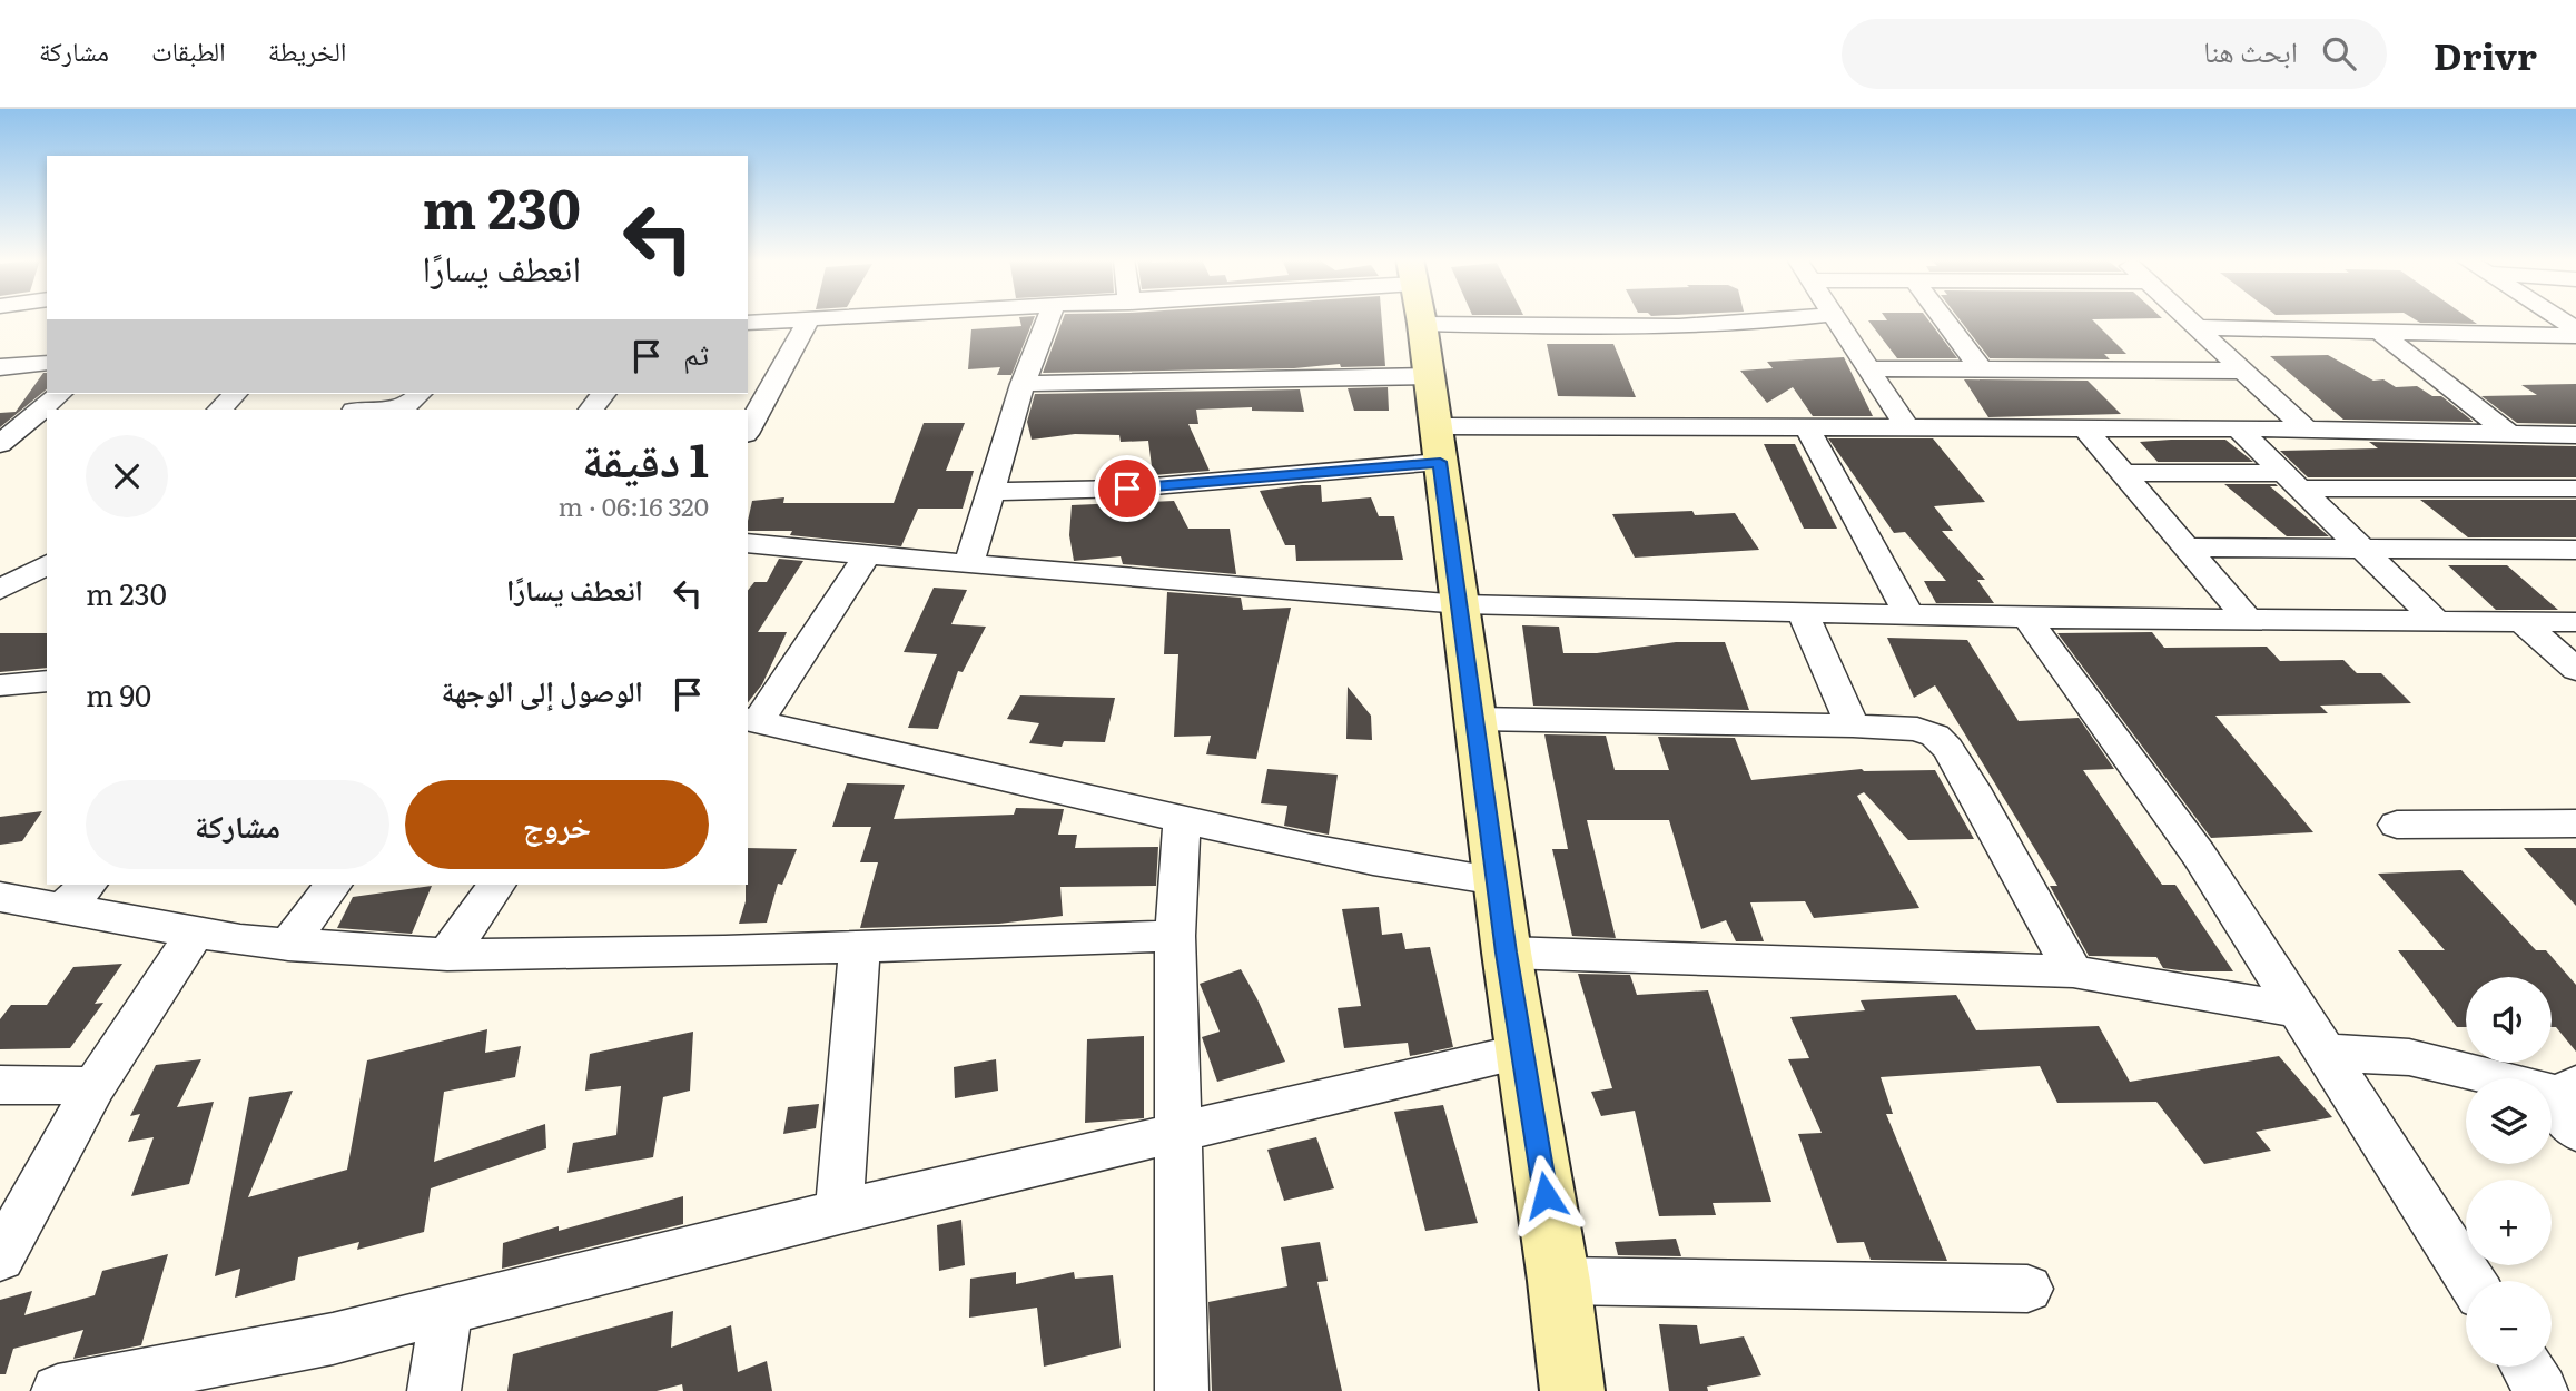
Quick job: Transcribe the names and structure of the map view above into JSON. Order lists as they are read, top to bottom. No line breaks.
{"page":{"header":"Drivr","search":"ابحث هنا","nav":["الخريطة","الطبقات","مشاركة"],"turn":["230 m","انعطف يسارًا"],"then":"ثم","heading":["1 دقيقة","320 m · 06:16"],"list":[{"name":"انعطف يسارًا","value":"230 m"},{"name":"الوصول إلى الوجهة","value":"90 m"}],"buttons":["خروج","مشاركة"],"map_buttons":["+","−"]}}
